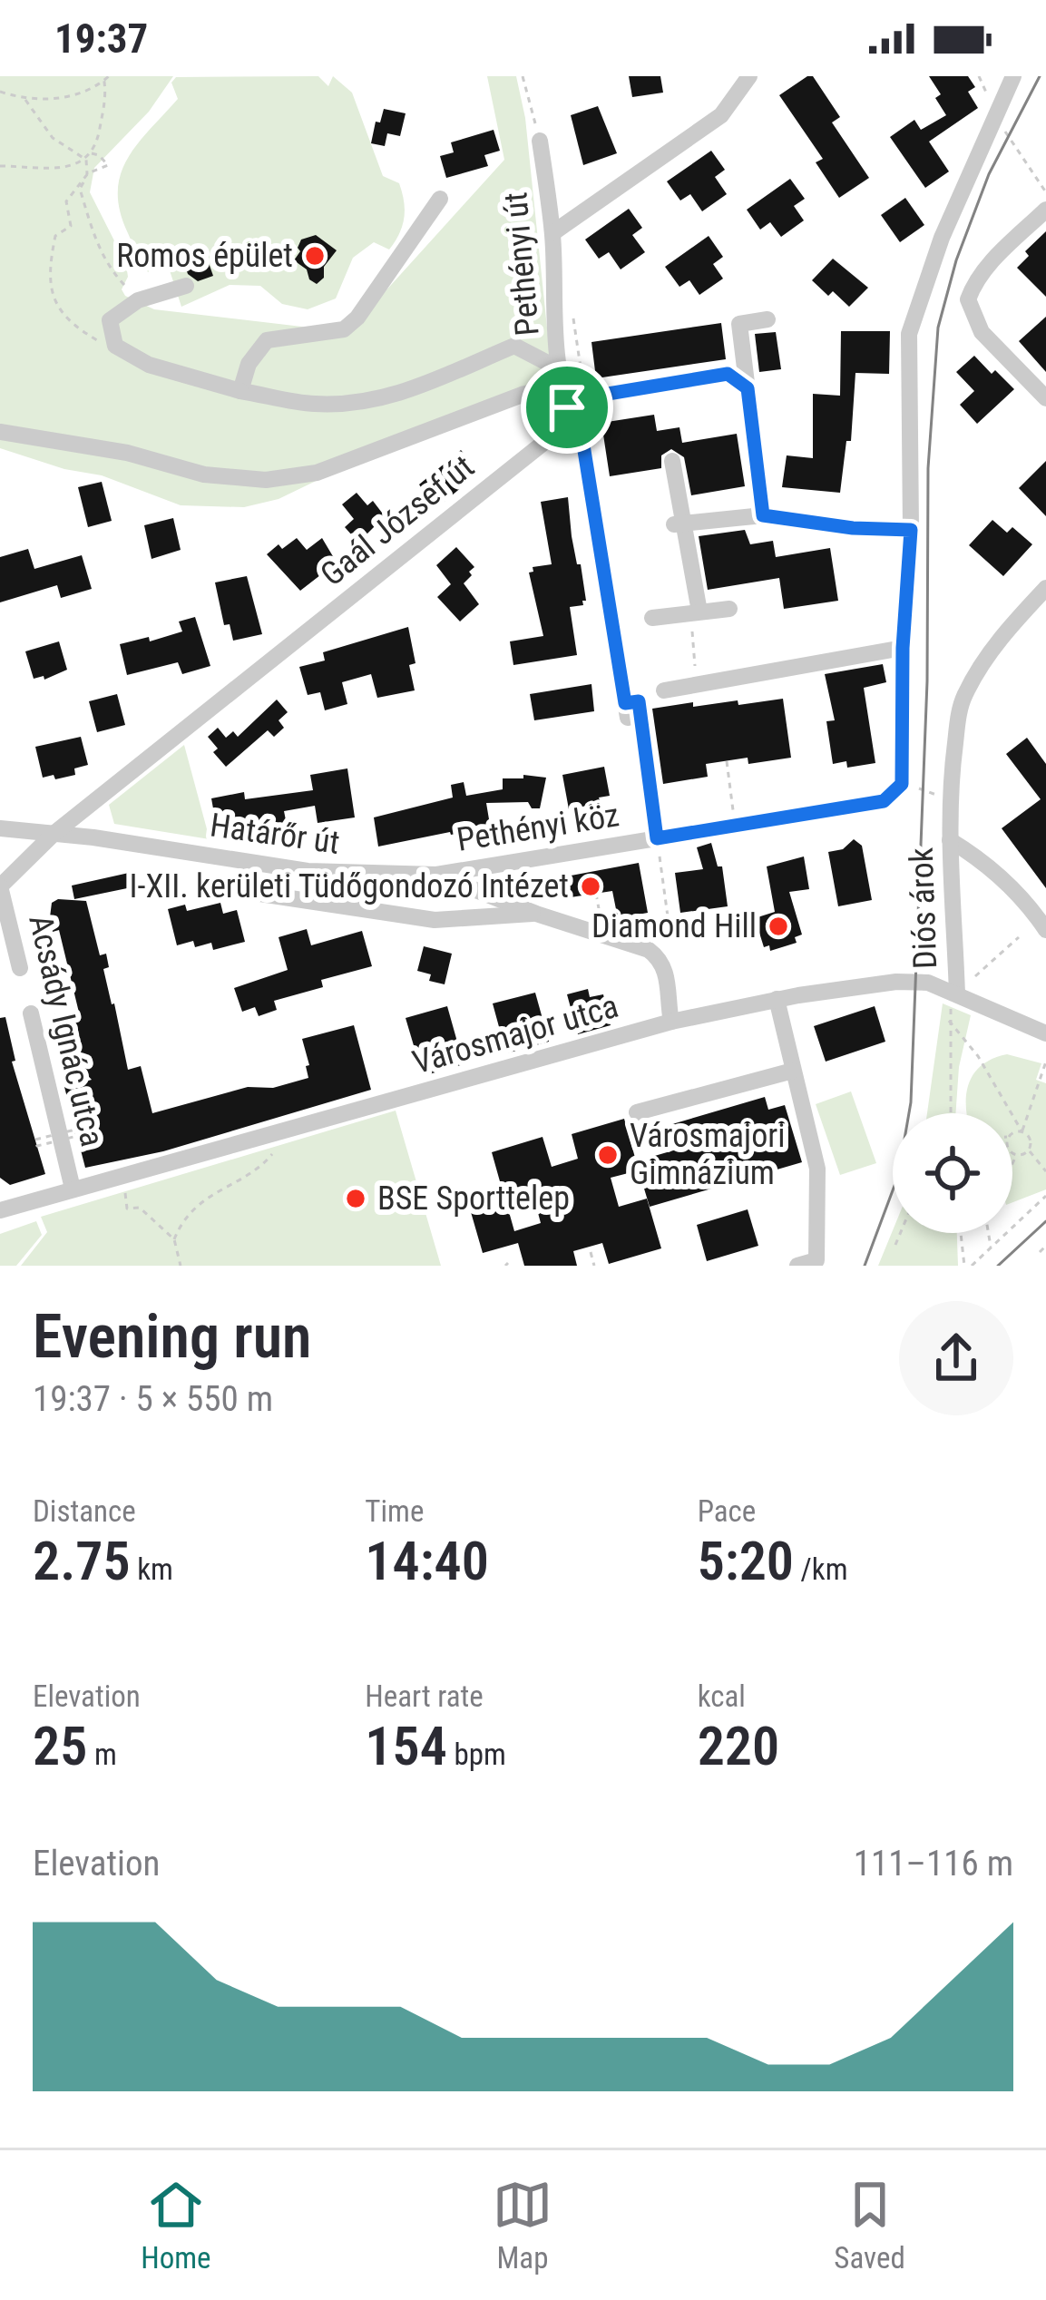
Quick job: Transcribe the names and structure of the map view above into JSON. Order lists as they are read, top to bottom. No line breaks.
{"streets":{"street":["Pethényi út","Gaál József út","Pethényi köz","Határőr út","Diós árok","Acsády Ignác utca","Városmajor utca"]},"crossings":[["Pethényi út","Gaál József út"],["Gaál József út","Határőr út"],["Gaál József út","Acsády Ignác utca"],["Pethényi köz","Határőr út"],["Határőr út","Városmajor utca"],["Diós árok","Városmajor utca"],["Acsády Ignác utca","Városmajor utca"]],"places":["Romos épület","I-XII. kerületi Tüdőgondozó Intézet","Diamond Hill","Városmajori Gimnázium","BSE Sporttelep"],"page":{"status":"19:37","heading":["Evening run","19:37 · 5 × 550 m"],"stats":[["Distance","2.75 km"],["Time","14:40"],["Pace","5:20 /km"],["Elevation","25 m"],["Heart rate","154 bpm"],["kcal","220"]],"chart":["Elevation","111–116 m"],"tabs":["Home","Map","Saved"]}}
